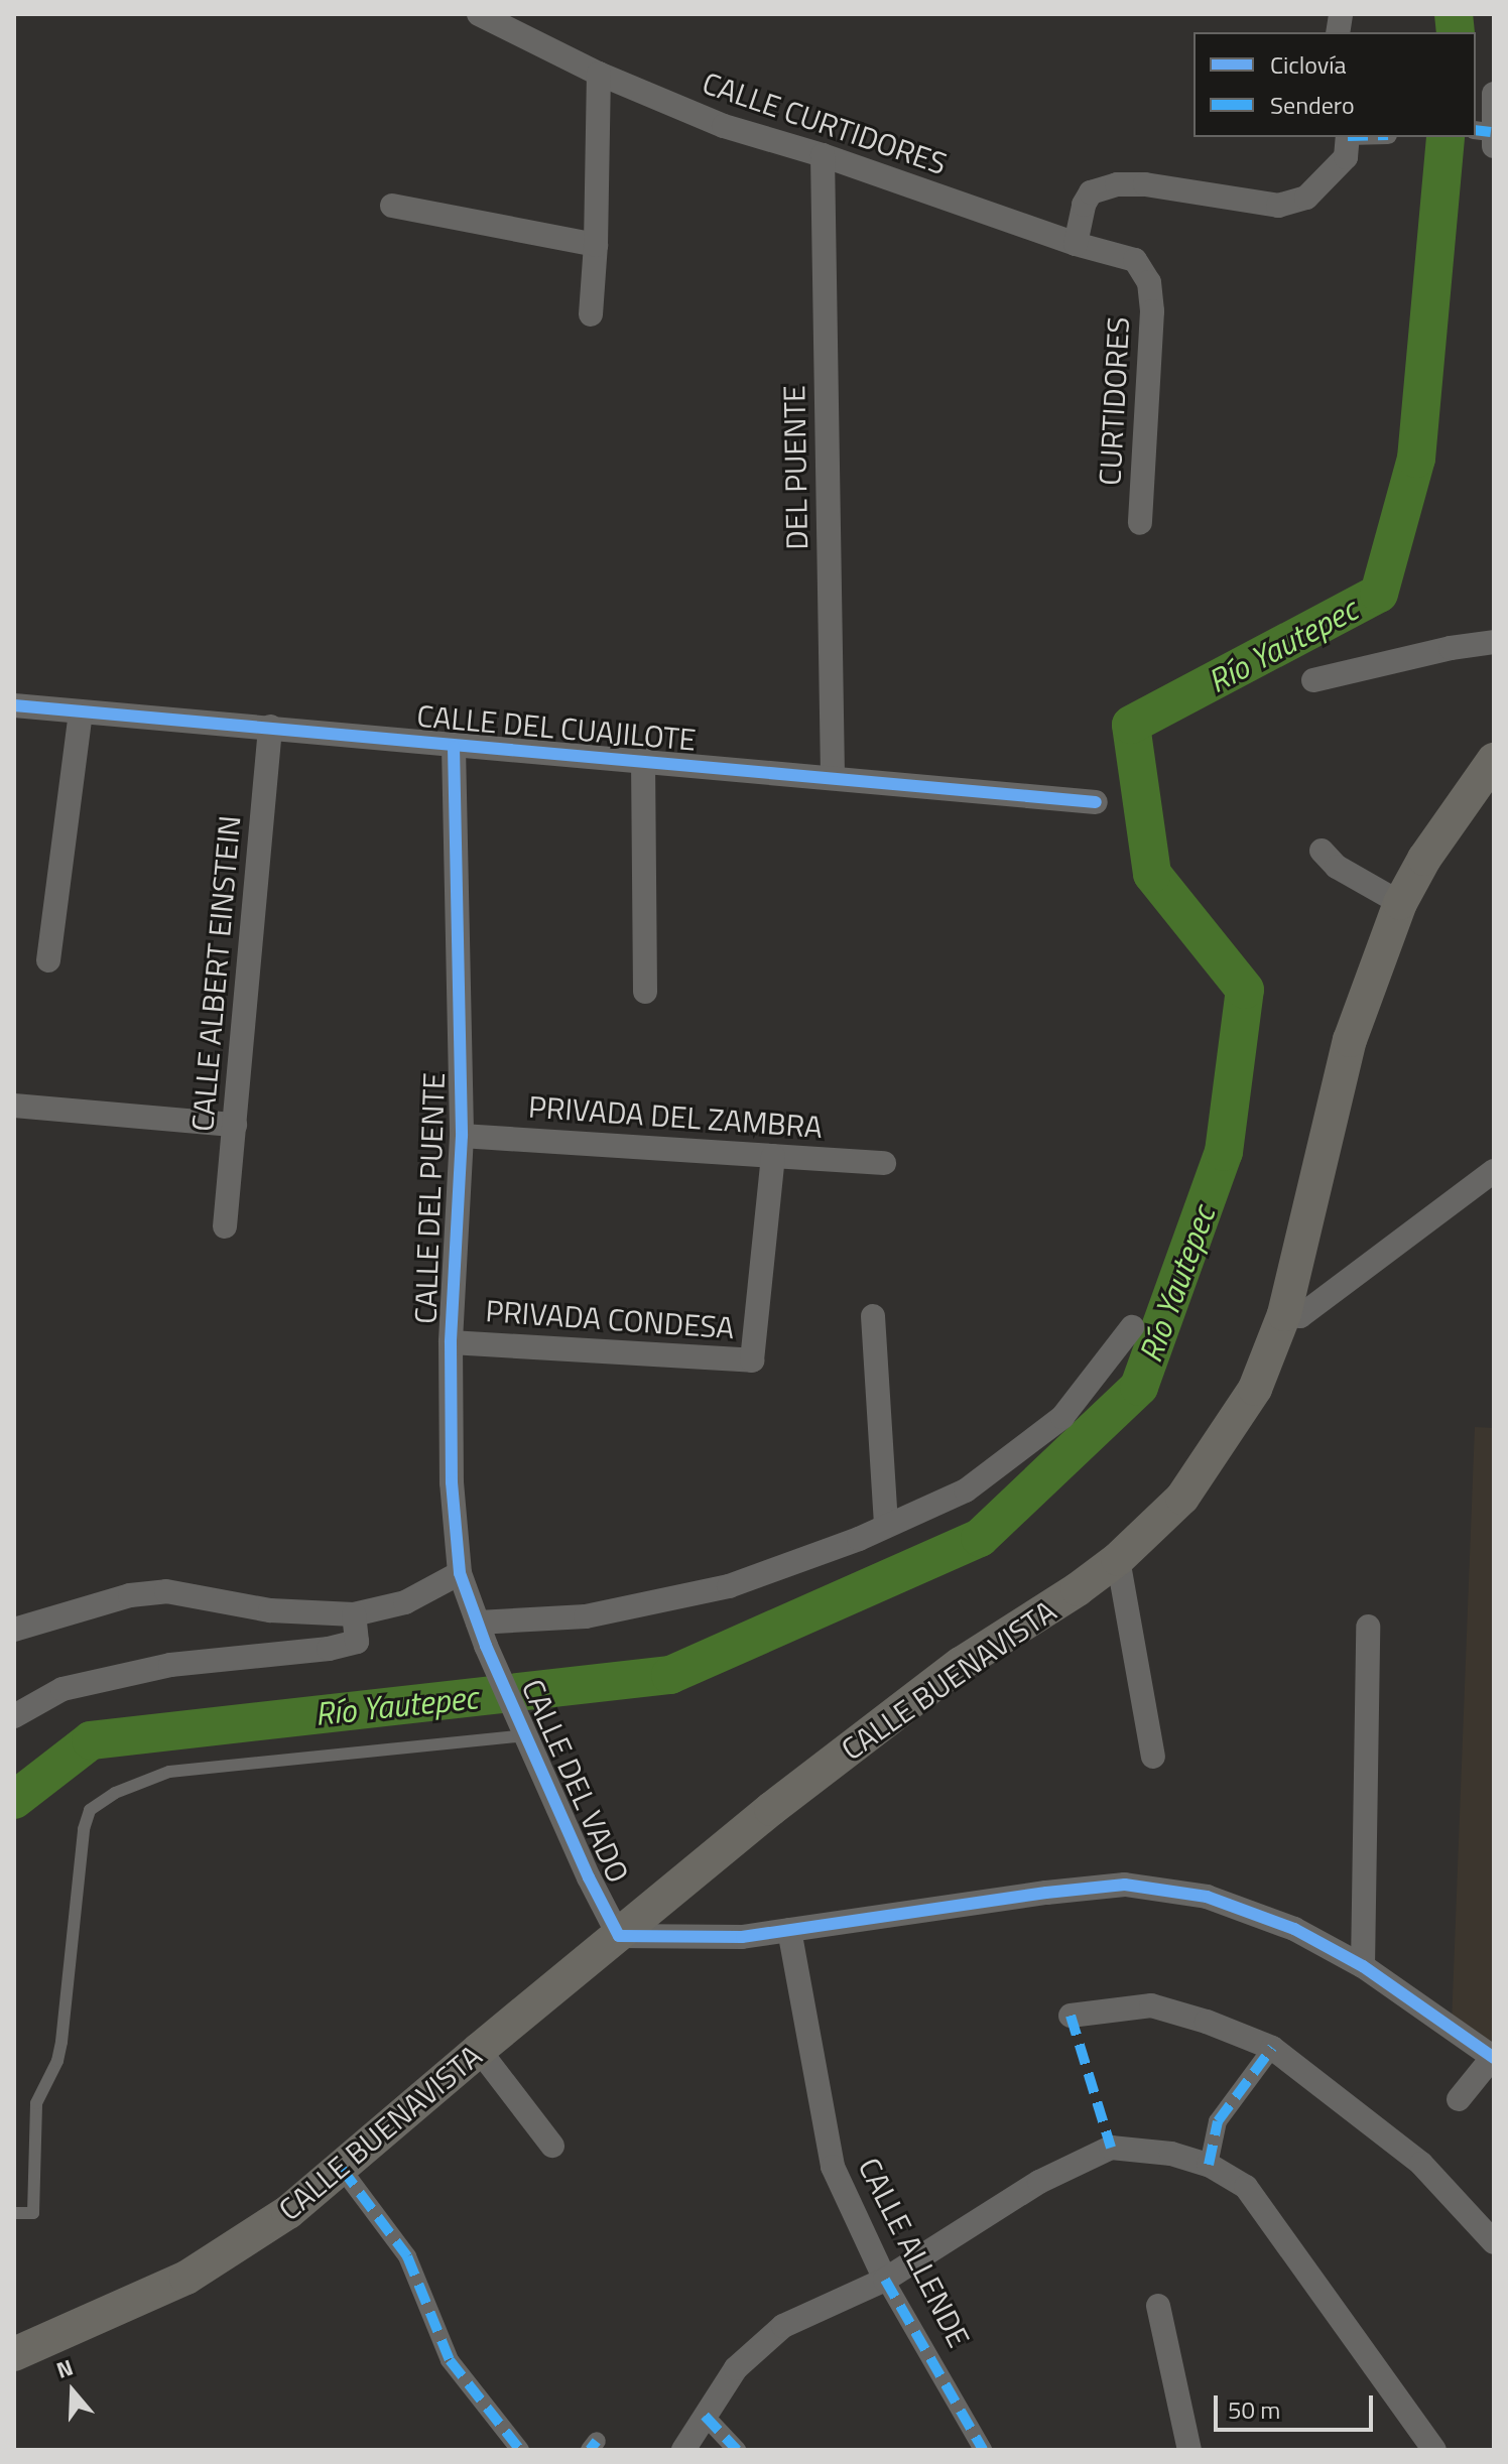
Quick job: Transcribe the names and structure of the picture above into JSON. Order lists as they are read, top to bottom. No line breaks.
{"streets":{"main road":["CALLE BUENAVISTA"],"street":["CALLE CURTIDORES","CURTIDORES","DEL PUENTE","CALLE DEL CUAJILOTE","CALLE ALBERT EINSTEIN","PRIVADA DEL ZAMBRA","CALLE DEL PUENTE","PRIVADA CONDESA","CALLE DEL VADO","CALLE ALLENDE"]},"crossings":[["CALLE CURTIDORES","CURTIDORES"],["CALLE CURTIDORES","DEL PUENTE"],["DEL PUENTE","CALLE DEL CUAJILOTE"],["CALLE DEL CUAJILOTE","CALLE ALBERT EINSTEIN"],["CALLE DEL CUAJILOTE","CALLE DEL PUENTE"],["PRIVADA DEL ZAMBRA","CALLE DEL PUENTE"],["PRIVADA DEL ZAMBRA","PRIVADA CONDESA"],["CALLE DEL PUENTE","PRIVADA CONDESA"],["CALLE DEL PUENTE","CALLE DEL VADO"],["CALLE BUENAVISTA","CALLE DEL VADO"]],"water":["Río Yautepec"],"legend":["Ciclovía","Sendero"],"scale_bar":"50 m","north":"top"}
